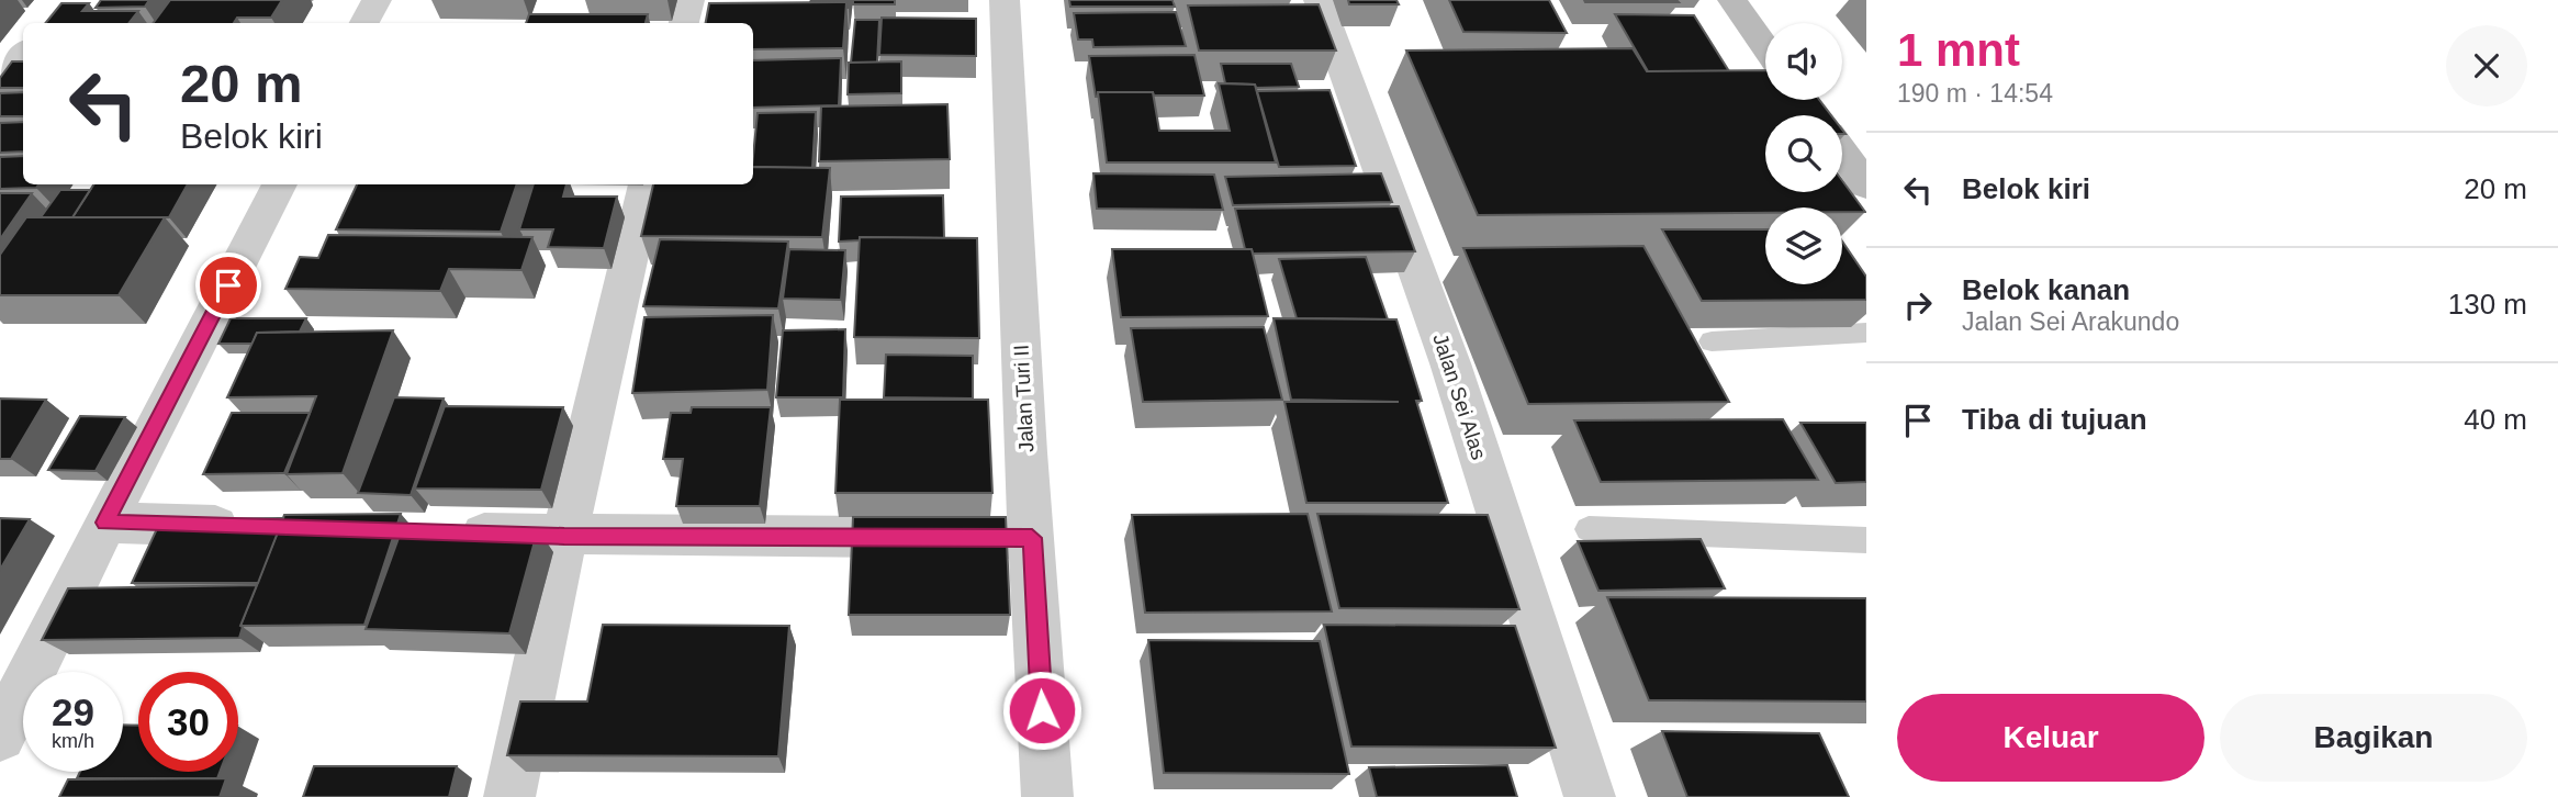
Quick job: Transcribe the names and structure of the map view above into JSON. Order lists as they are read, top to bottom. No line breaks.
{"streets":{"street":["Jalan Sei Alas","Jalan Turi II"]},"page":{"heading":["1 mnt","190 m · 14:54"],"turn":["20 m","Belok kiri"],"list":[{"name":"Belok kiri","value":"20 m"},{"name":"Belok kanan","note":"Jalan Sei Arakundo","value":"130 m"},{"name":"Tiba di tujuan","value":"40 m"}],"speed":"29 km/h","limit":"30","buttons":["Keluar","Bagikan"]}}
